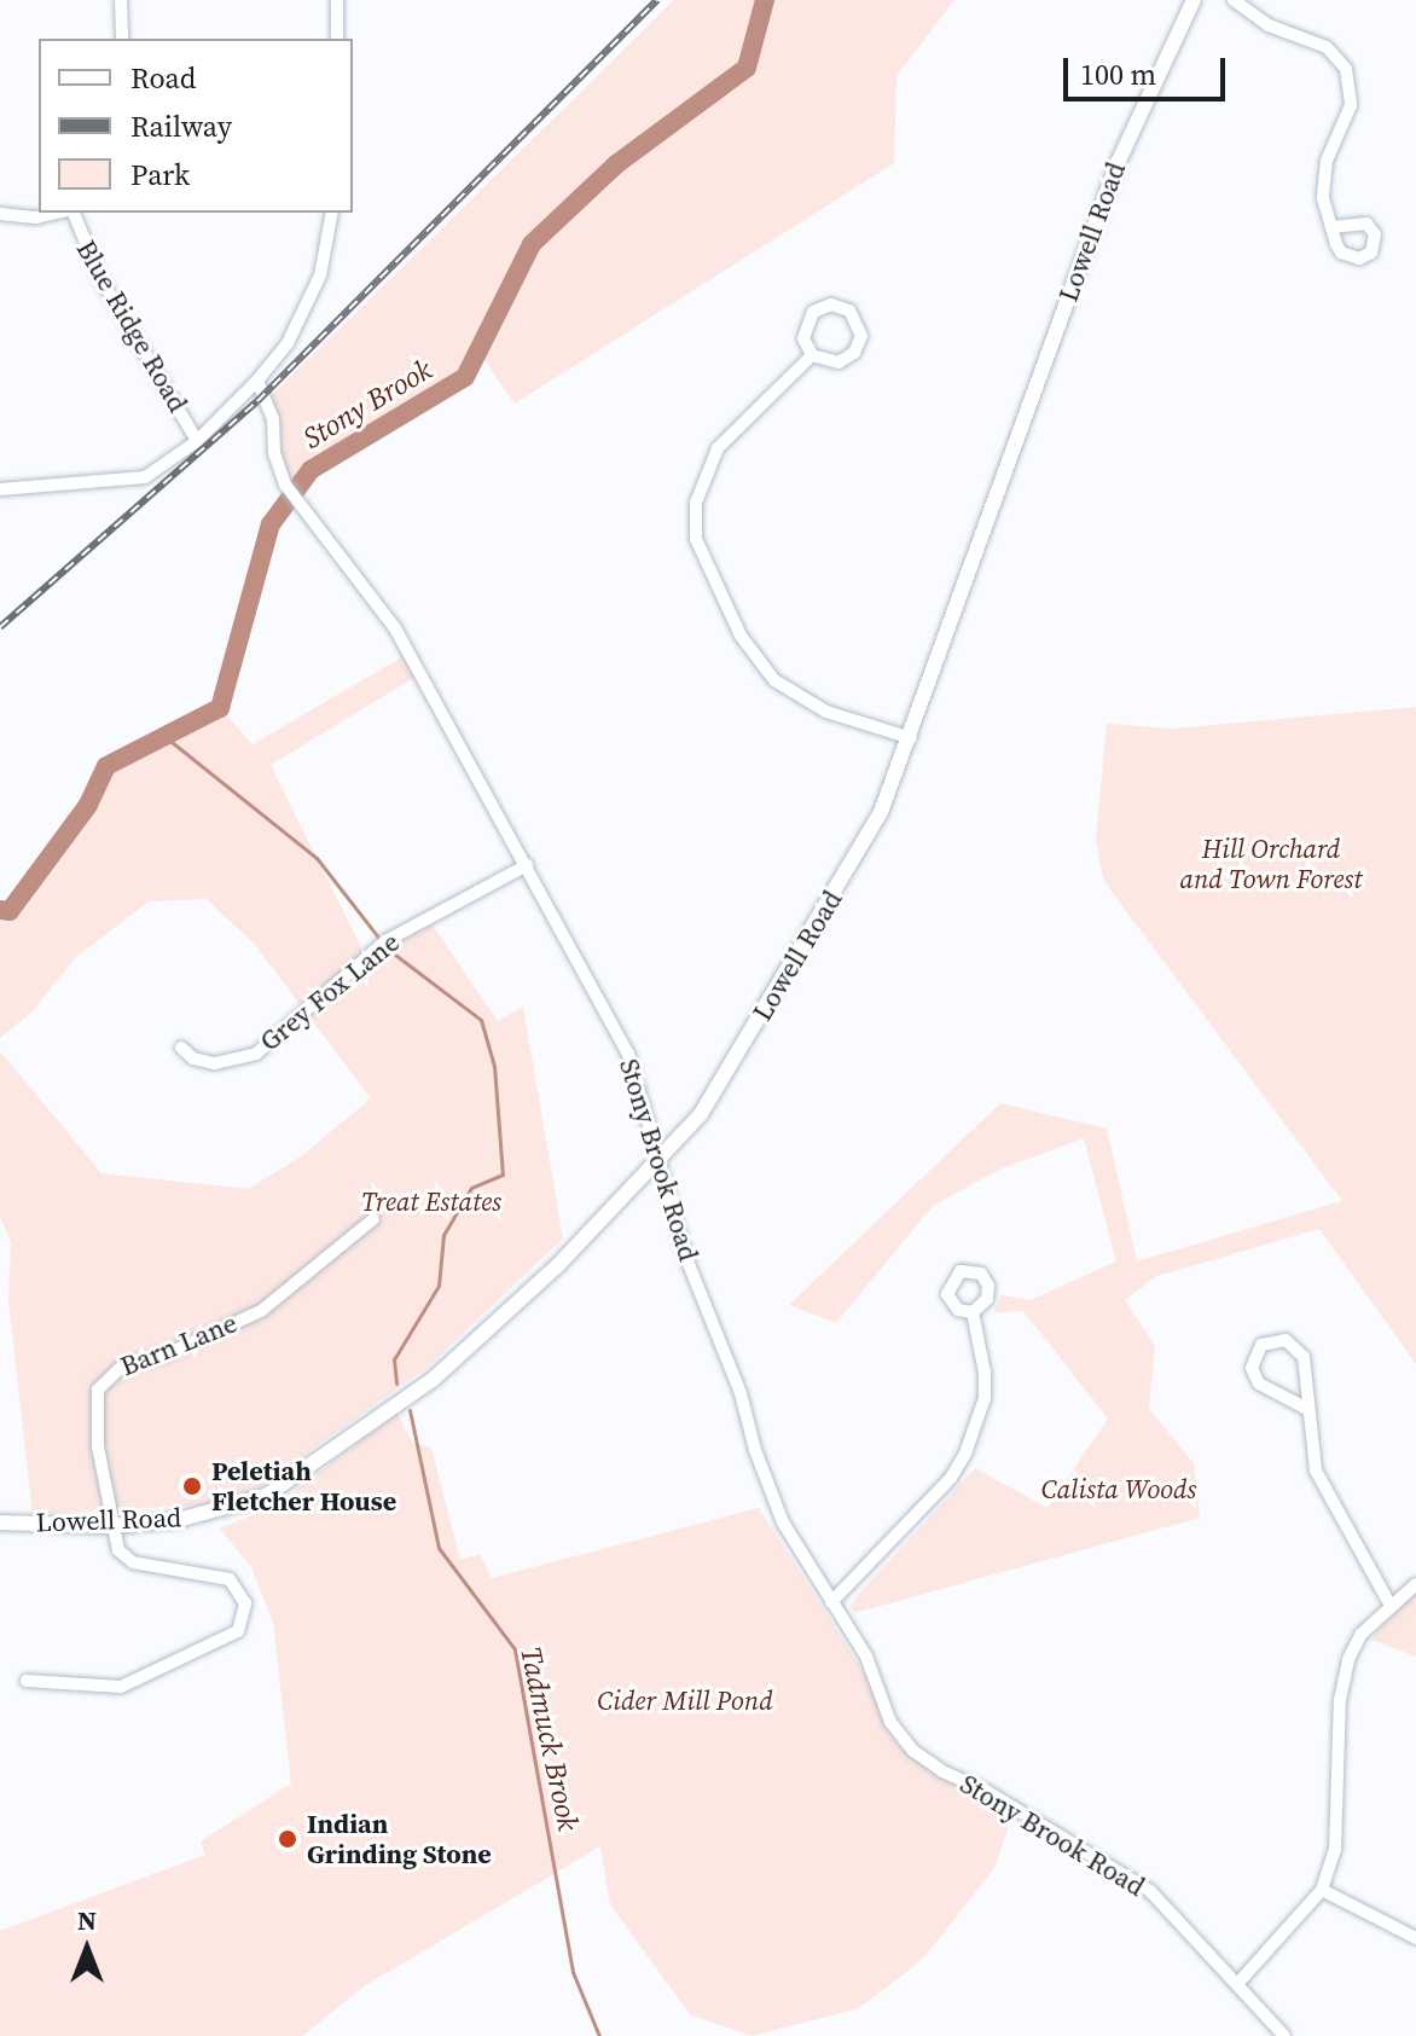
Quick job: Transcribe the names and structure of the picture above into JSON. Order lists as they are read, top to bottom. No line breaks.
{"streets":{"street":["Lowell Road","Blue Ridge Road","Grey Fox Lane","Stony Brook Road","Barn Lane"]},"crossings":[["Lowell Road","Stony Brook Road"],["Lowell Road","Barn Lane"],["Grey Fox Lane","Stony Brook Road"]],"water":["Stony Brook","Tadmuck Brook"],"parks":["Hill Orchard and Town Forest","Treat Estates","Calista Woods","Cider Mill Pond"],"places":["Peletiah Fletcher House","Indian Grinding Stone"],"legend":["Road","Railway","Park"],"scale_bar":"100 m","north":"top"}
